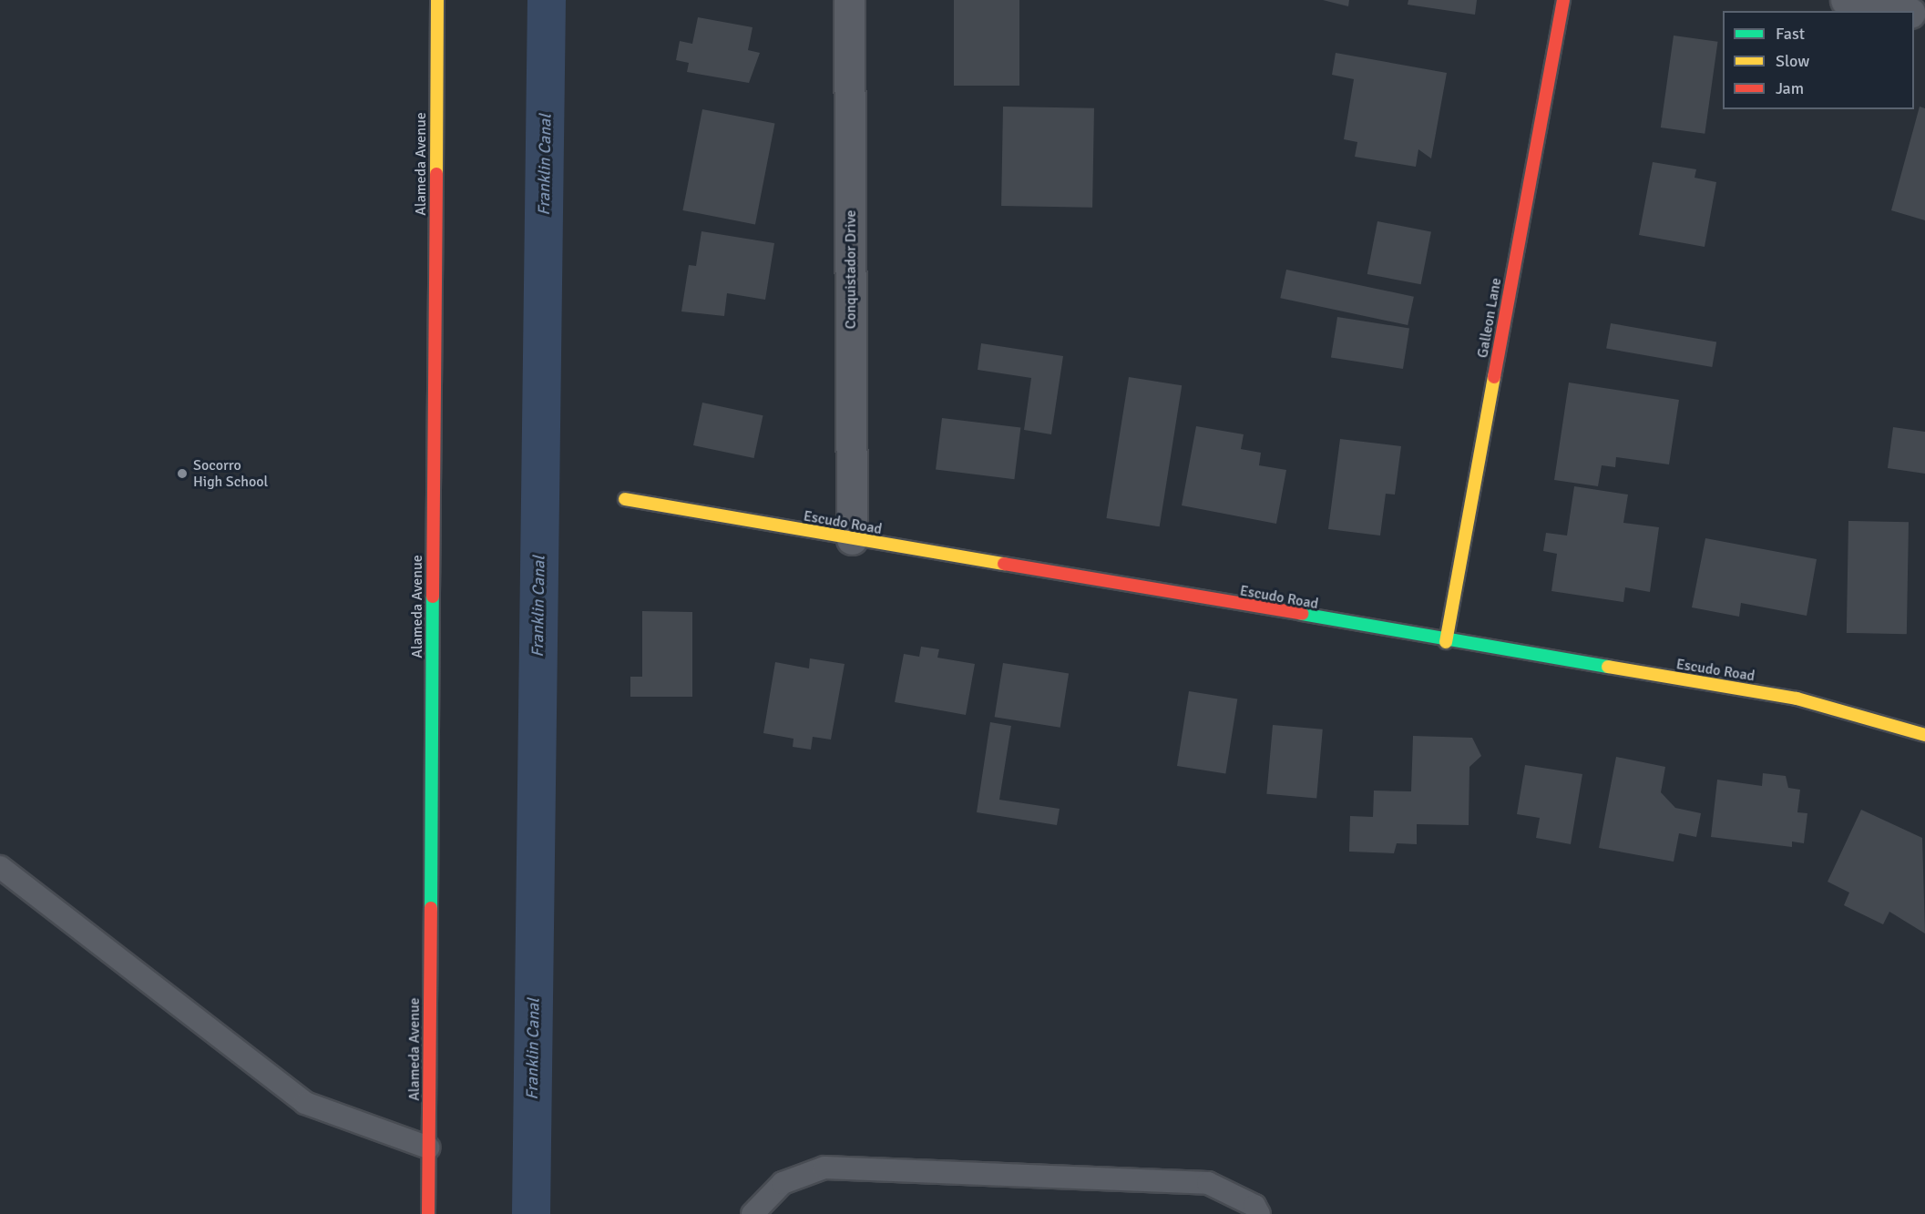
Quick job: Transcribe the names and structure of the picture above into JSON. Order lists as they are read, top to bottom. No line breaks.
{"streets":{"street":["Alameda Avenue","Conquistador Drive","Galleon Lane","Escudo Road"]},"crossings":[["Conquistador Drive","Escudo Road"],["Galleon Lane","Escudo Road"]],"water":["Franklin Canal"],"places":["Socorro High School"],"legend":["Fast","Slow","Jam"]}
